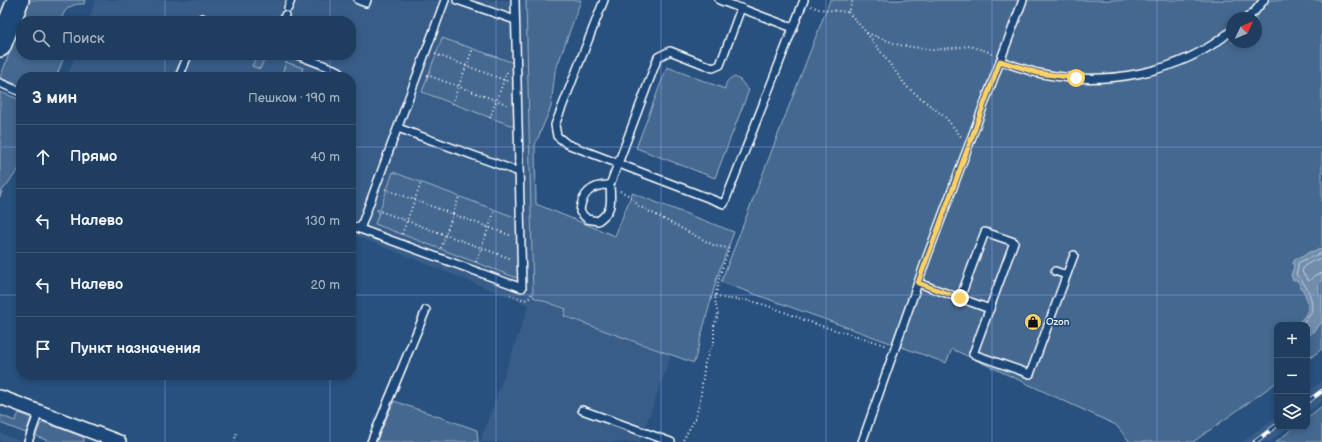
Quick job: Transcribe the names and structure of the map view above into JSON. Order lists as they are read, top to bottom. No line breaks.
{"places":{"shop":["Ozon"]},"north":"top right","page":{"search":"Поиск","heading":["3 мин","Пешком · 190 m"],"list":[["Прямо","40 m"],["Налево","130 m"],["Налево","20 m"],"Пункт назначения"],"map_buttons":["+","−"]}}
